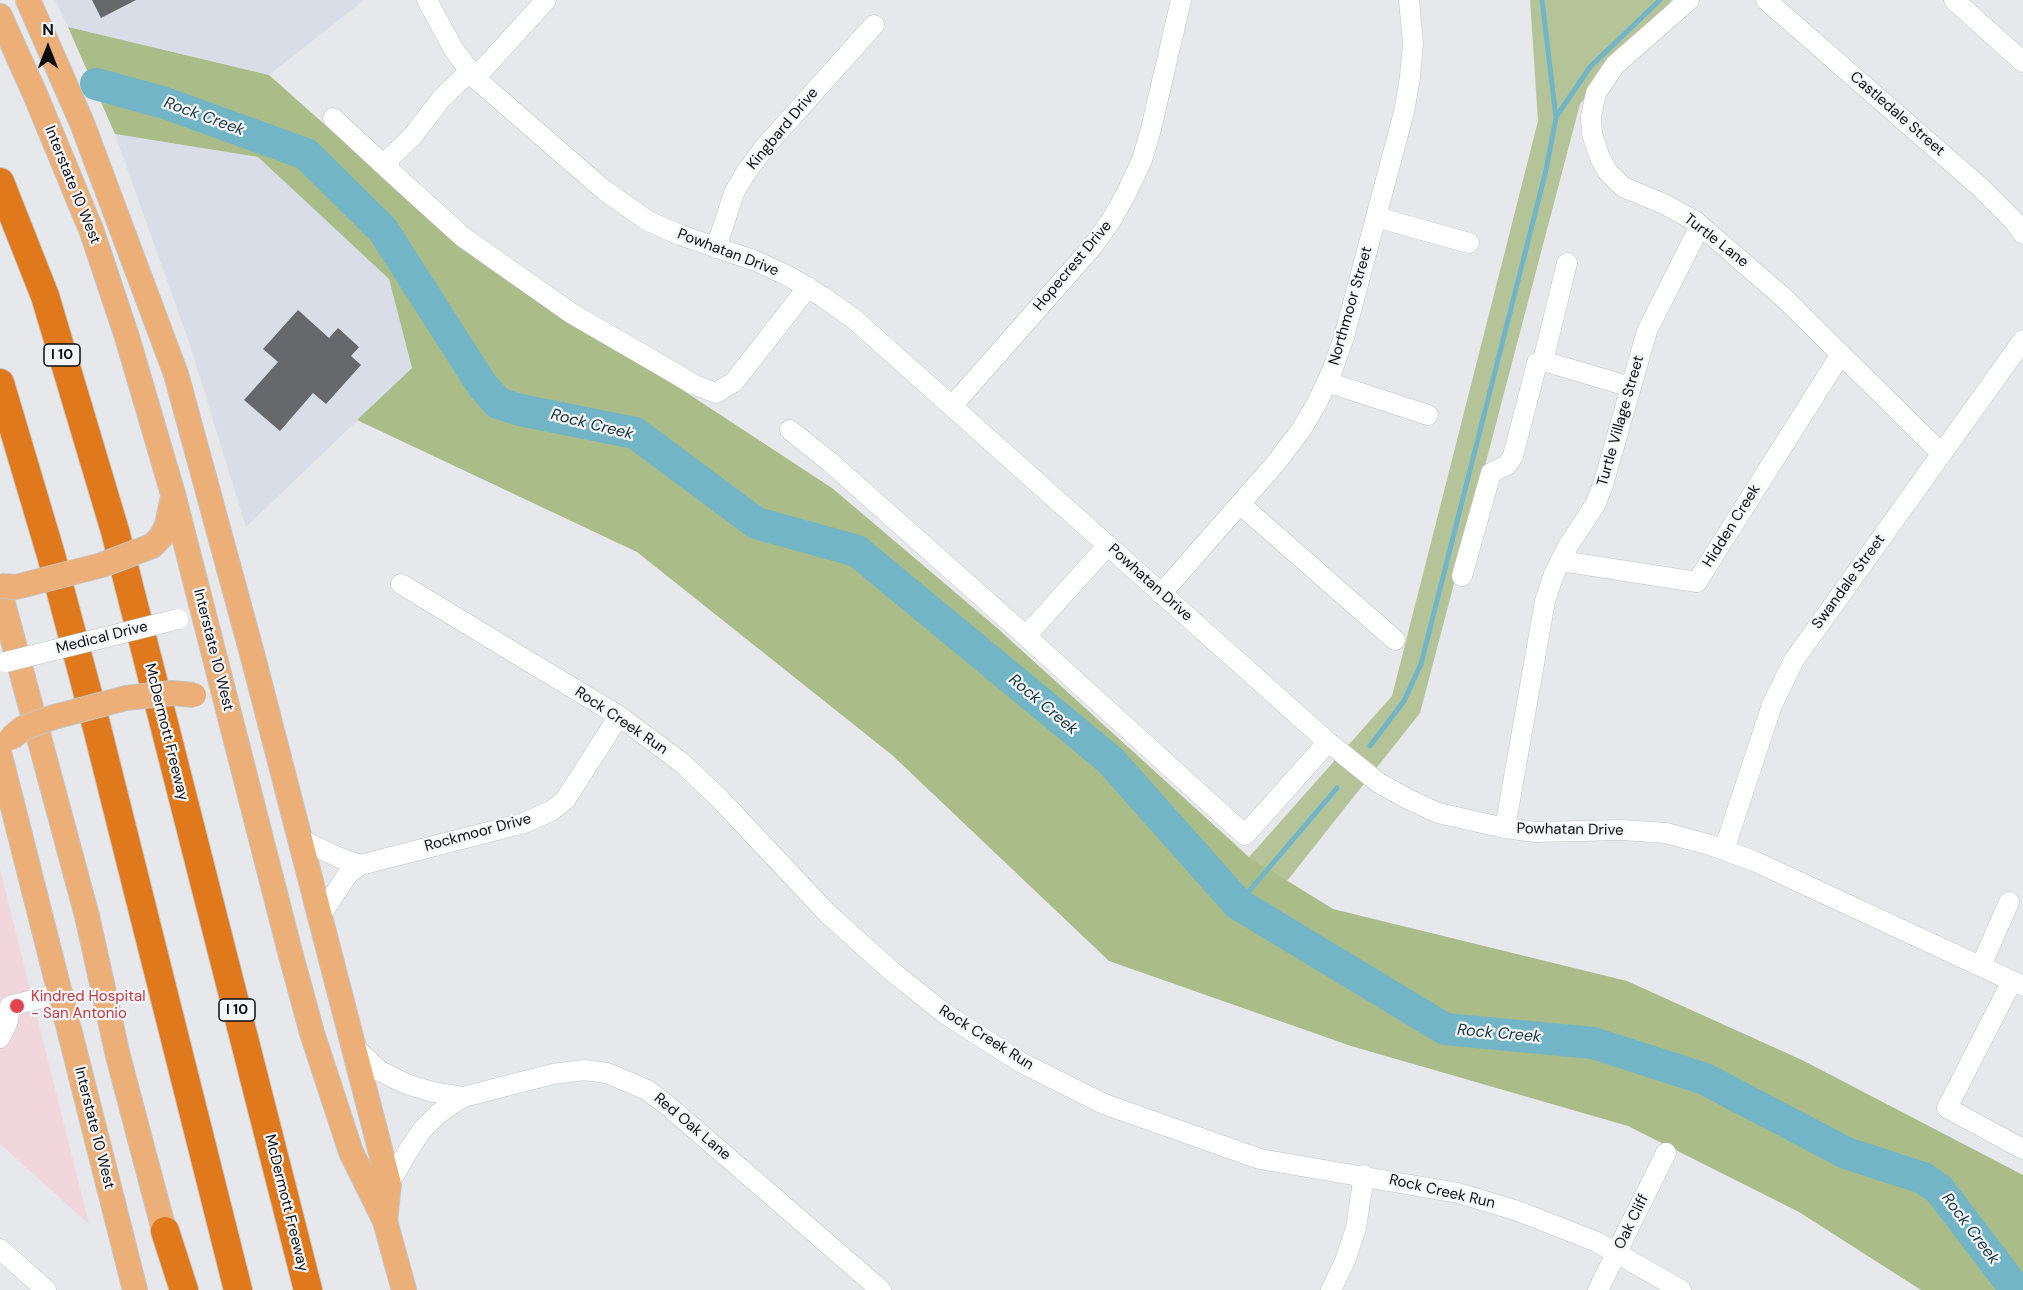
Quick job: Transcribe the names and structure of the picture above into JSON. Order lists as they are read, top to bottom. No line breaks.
{"streets":{"highway":["I 10","McDermott Freeway"],"main road":["Interstate 10 West"],"street":["Castledale Street","Kingbard Drive","Turtle Lane","Powhatan Drive","Hopecrest Drive","Northmoor Street","Turtle Village Street","Hidden Creek","Swandale Street","Medical Drive","Rock Creek Run","Rockmoor Drive","Red Oak Lane","Oak Cliff"]},"crossings":[["Kingbard Drive","Powhatan Drive"],["Interstate 10 West","Medical Drive"],["Turtle Lane","Turtle Village Street"],["Turtle Lane","Hidden Creek"],["Turtle Lane","Swandale Street"],["Powhatan Drive","Hopecrest Drive"],["Powhatan Drive","Northmoor Street"],["Powhatan Drive","Turtle Village Street"],["Powhatan Drive","Swandale Street"],["Turtle Village Street","Hidden Creek"],["Rock Creek Run","Rockmoor Drive"],["Rock Creek Run","Oak Cliff"]],"water":["Rock Creek"],"places":["Kindred Hospital - San Antonio"],"north":"top"}
